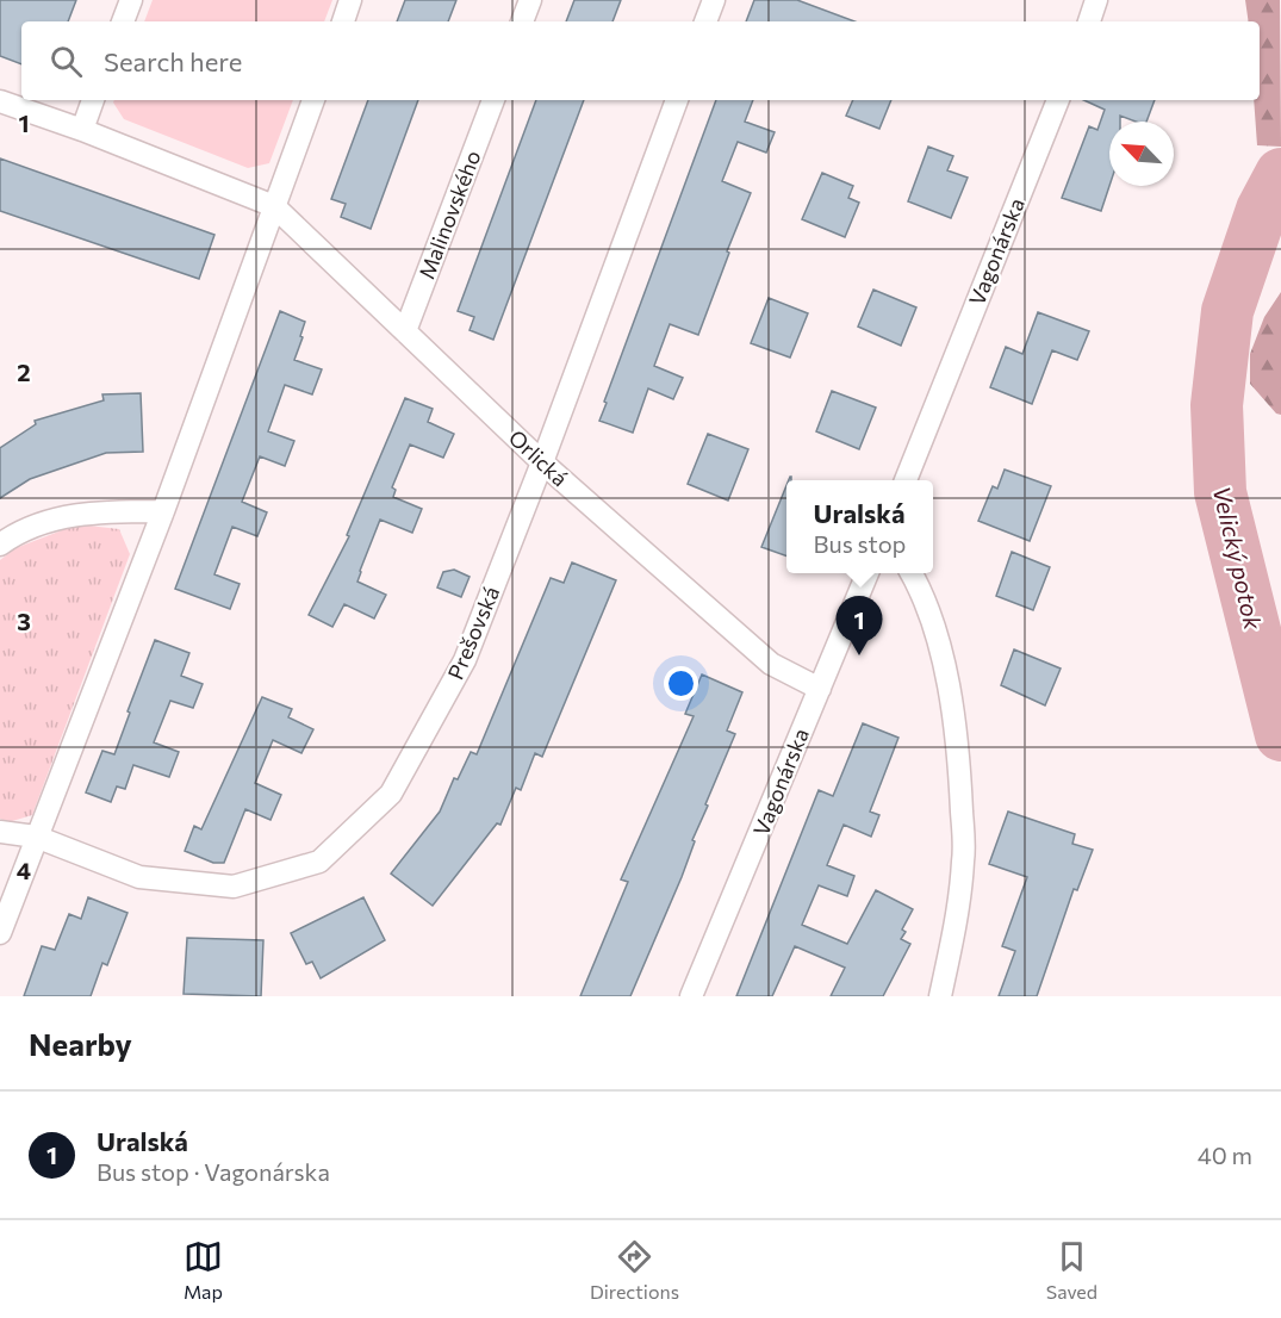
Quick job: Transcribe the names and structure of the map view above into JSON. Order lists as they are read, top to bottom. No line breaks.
{"streets":{"street":["Malinovského","Vagonárska","Orlická","Prešovská"]},"crossings":[["Malinovského","Orlická"],["Vagonárska","Orlická"],["Orlická","Prešovská"]],"water":["Velický potok"],"north":"top left","page":{"search":"Search here","popup":["Uralská","Bus stop"],"pins":"1","heading":"Nearby","list":[{"mark":"1","name":"Uralská","note":"Bus stop · Vagonárska","value":"40 m"}],"nav":["Map","Directions","Saved"]},"grid":{"rows":["1","2","3","4"]}}
